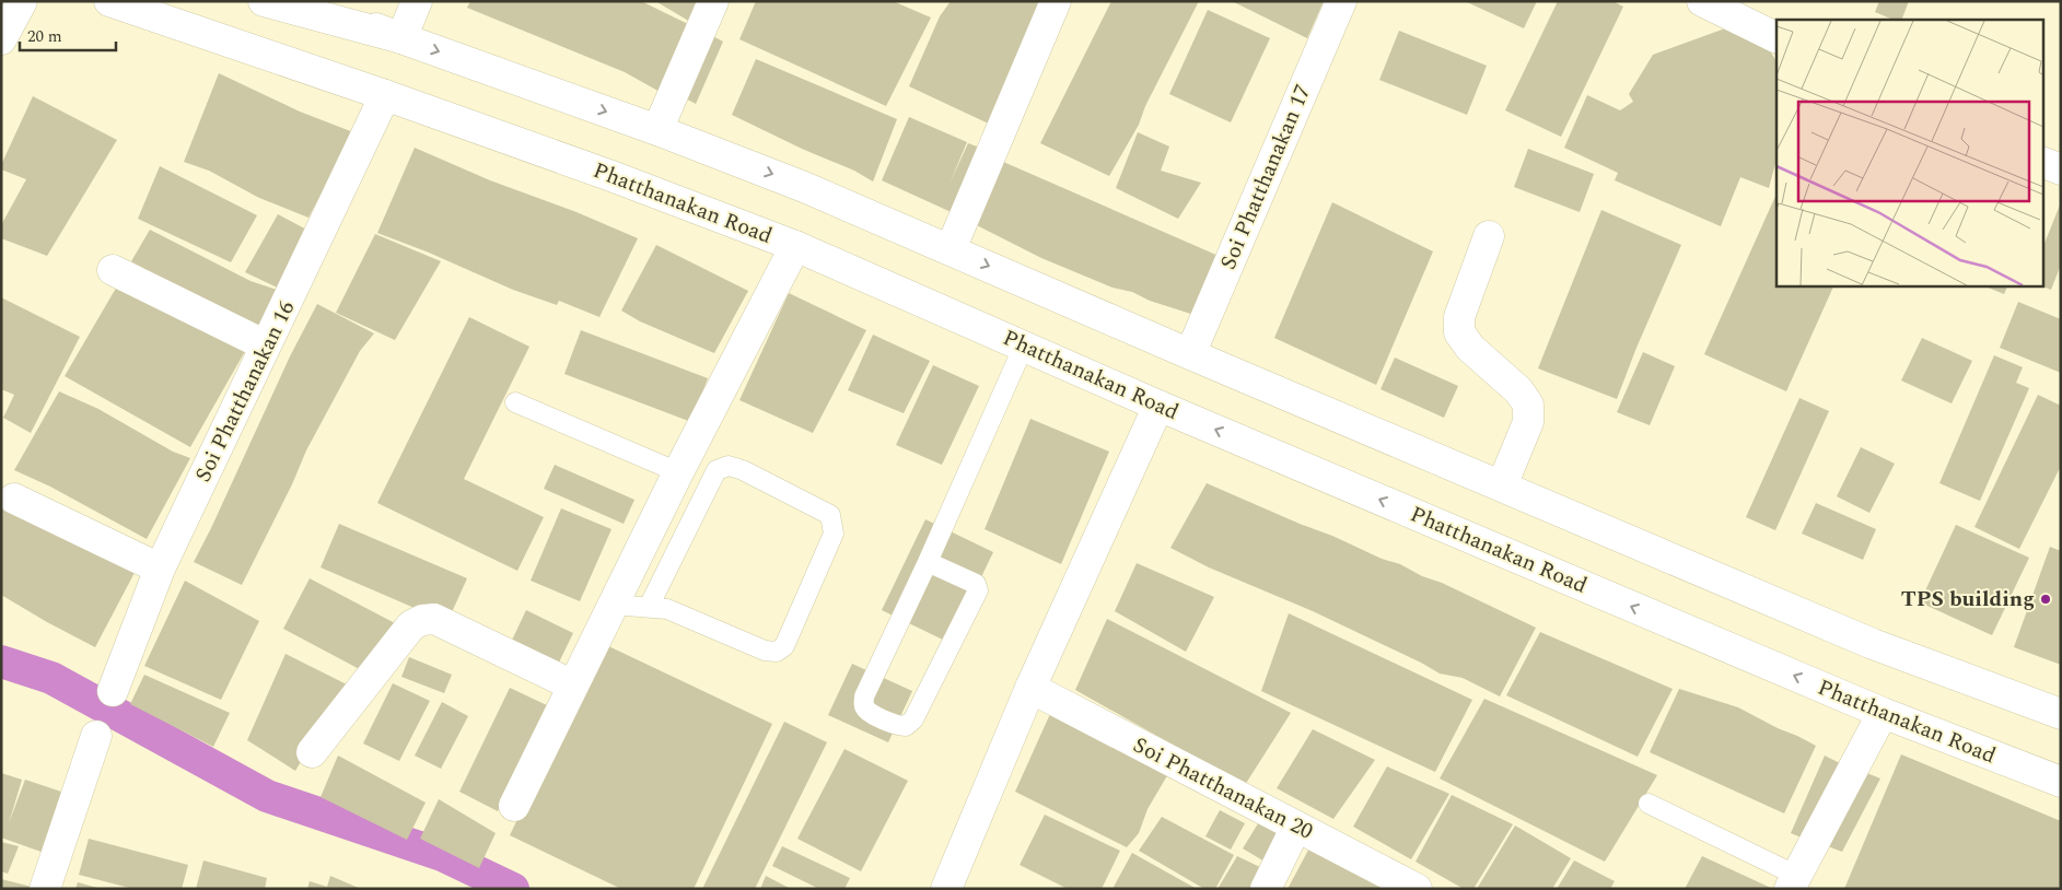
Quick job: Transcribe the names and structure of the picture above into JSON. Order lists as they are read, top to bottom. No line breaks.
{"streets":{"street":["Soi Phatthanakan 17","Phatthanakan Road","Soi Phatthanakan 16","Soi Phatthanakan 20"]},"crossings":[["Phatthanakan Road","Soi Phatthanakan 16"]],"places":["TPS building"],"scale_bar":"20 m"}
